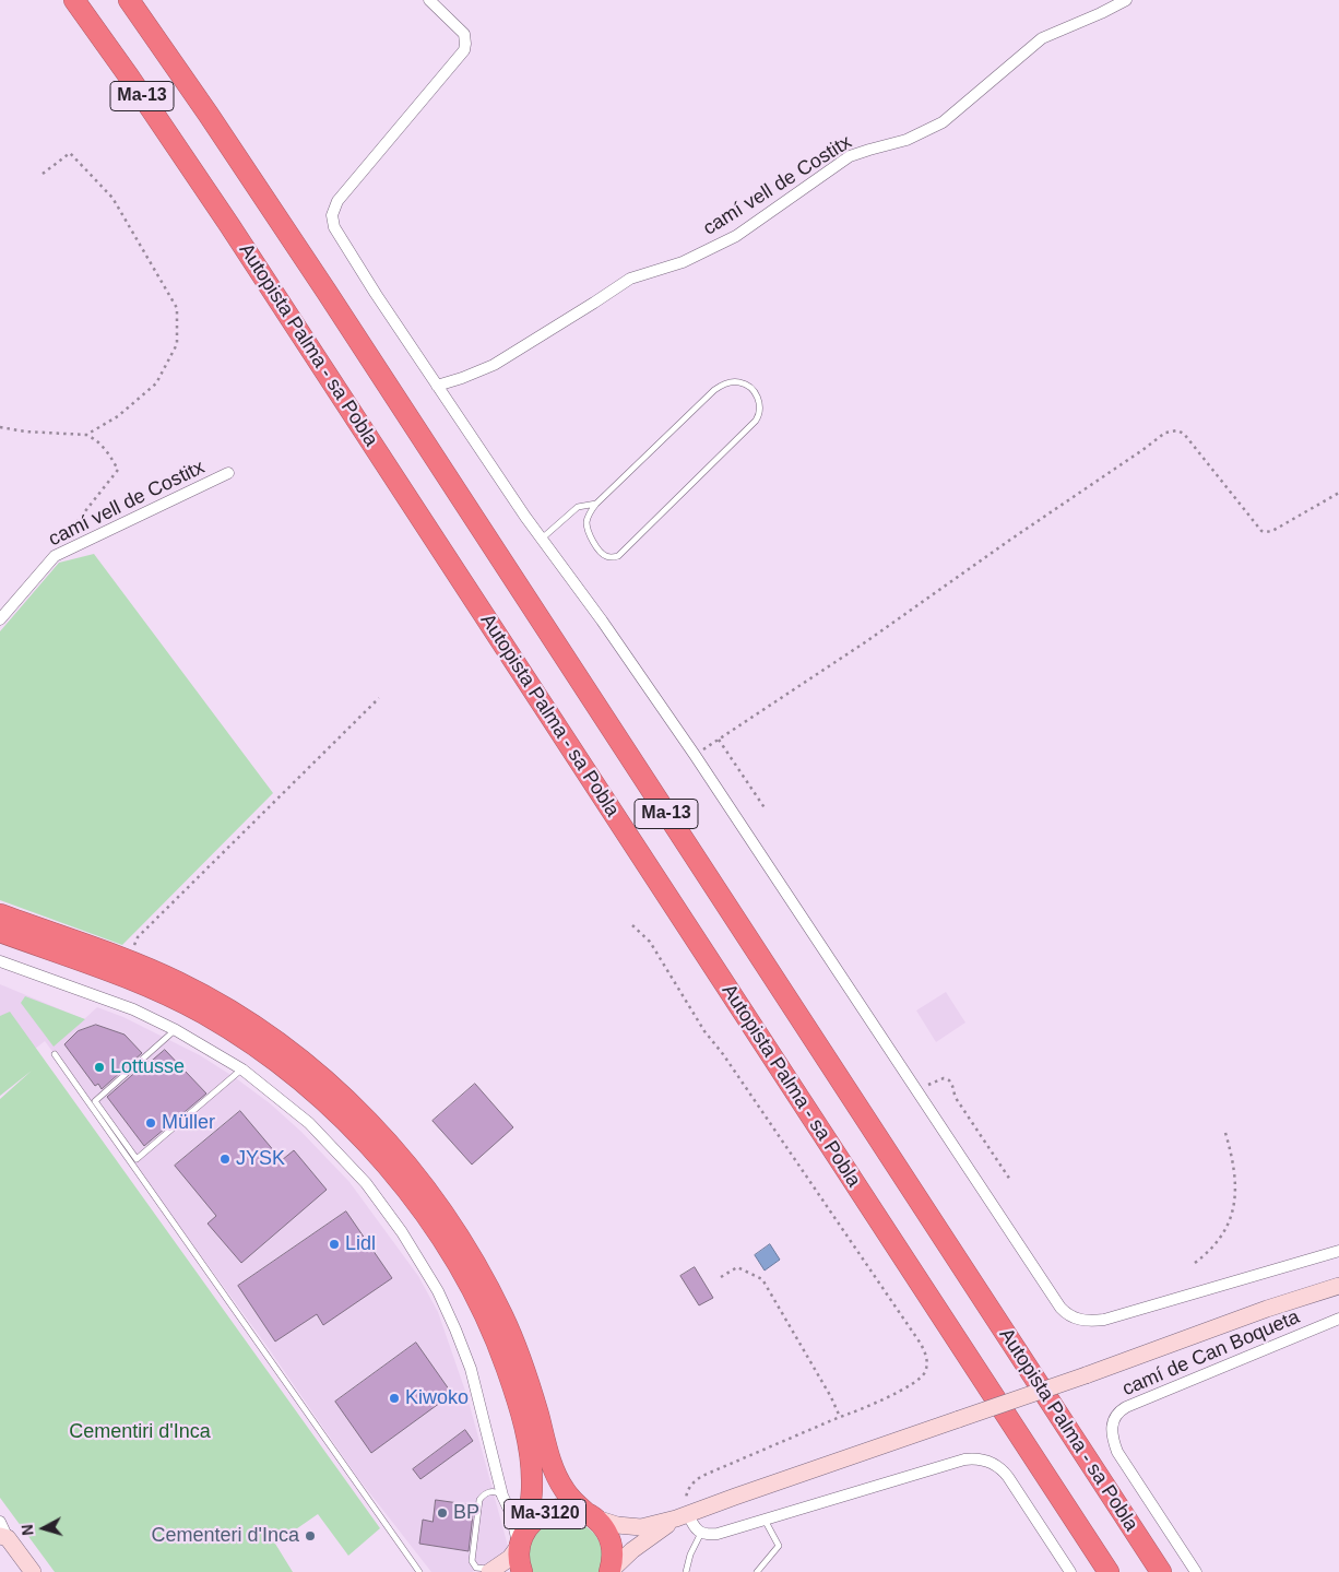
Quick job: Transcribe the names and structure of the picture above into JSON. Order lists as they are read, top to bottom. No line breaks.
{"streets":{"highway":["Ma-13","Autopista Palma - sa Pobla","Ma-3120"],"street":["camí vell de Costitx","camí de Can Boqueta"]},"parks":["Cementiri d'Inca"],"places":["Lottusse","Müller","JYSK","Lidl","Kiwoko","BP","Cementeri d'Inca"],"north":"left"}
